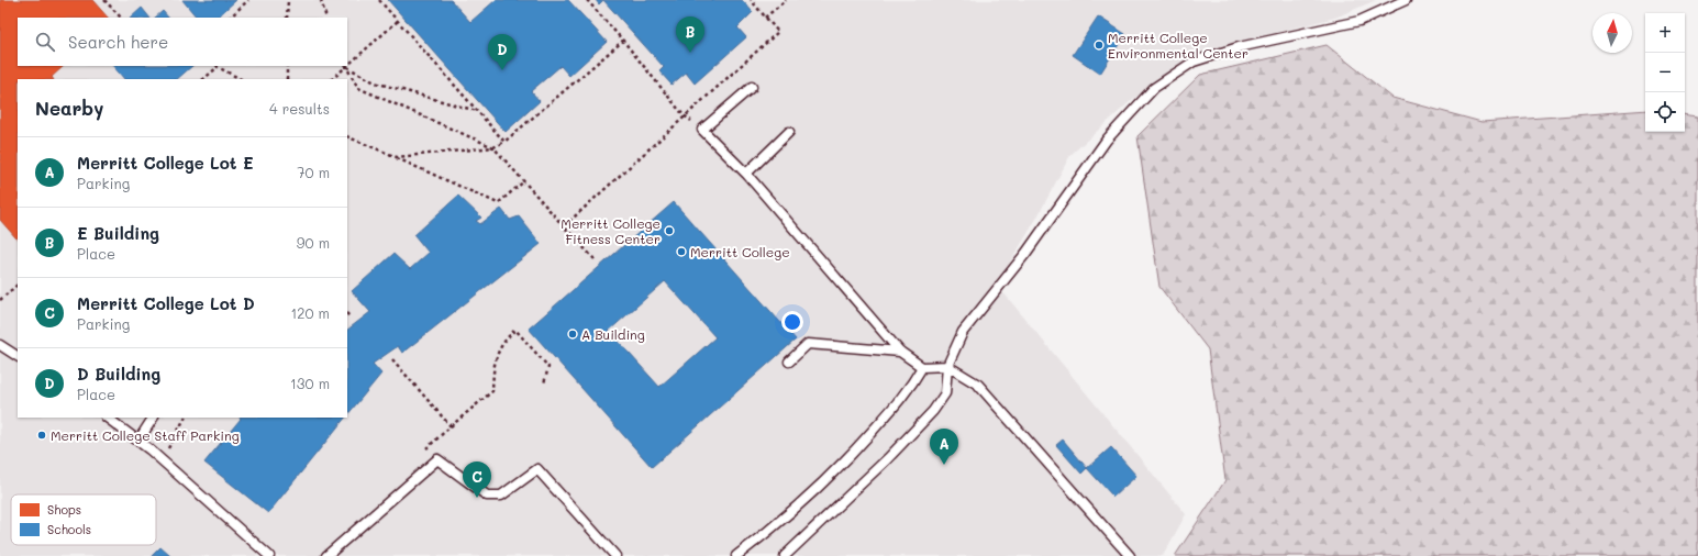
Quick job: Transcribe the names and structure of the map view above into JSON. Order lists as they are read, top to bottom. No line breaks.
{"places":["Merritt College Environmental Center","Merritt College Fitness Center","Merritt College","A Building","Merritt College Staff Parking"],"legend":["Shops","Schools"],"north":"top","page":{"map_buttons":["+","−"],"pins":["B","D","A","C"],"search":"Search here","heading":["Nearby","4 results"],"list":[{"mark":"A","name":"Merritt College Lot E","note":"Parking","value":"70 m"},{"mark":"B","name":"E Building","note":"Place","value":"90 m"},{"mark":"C","name":"Merritt College Lot D","note":"Parking","value":"120 m"},{"mark":"D","name":"D Building","note":"Place","value":"130 m"}]}}
